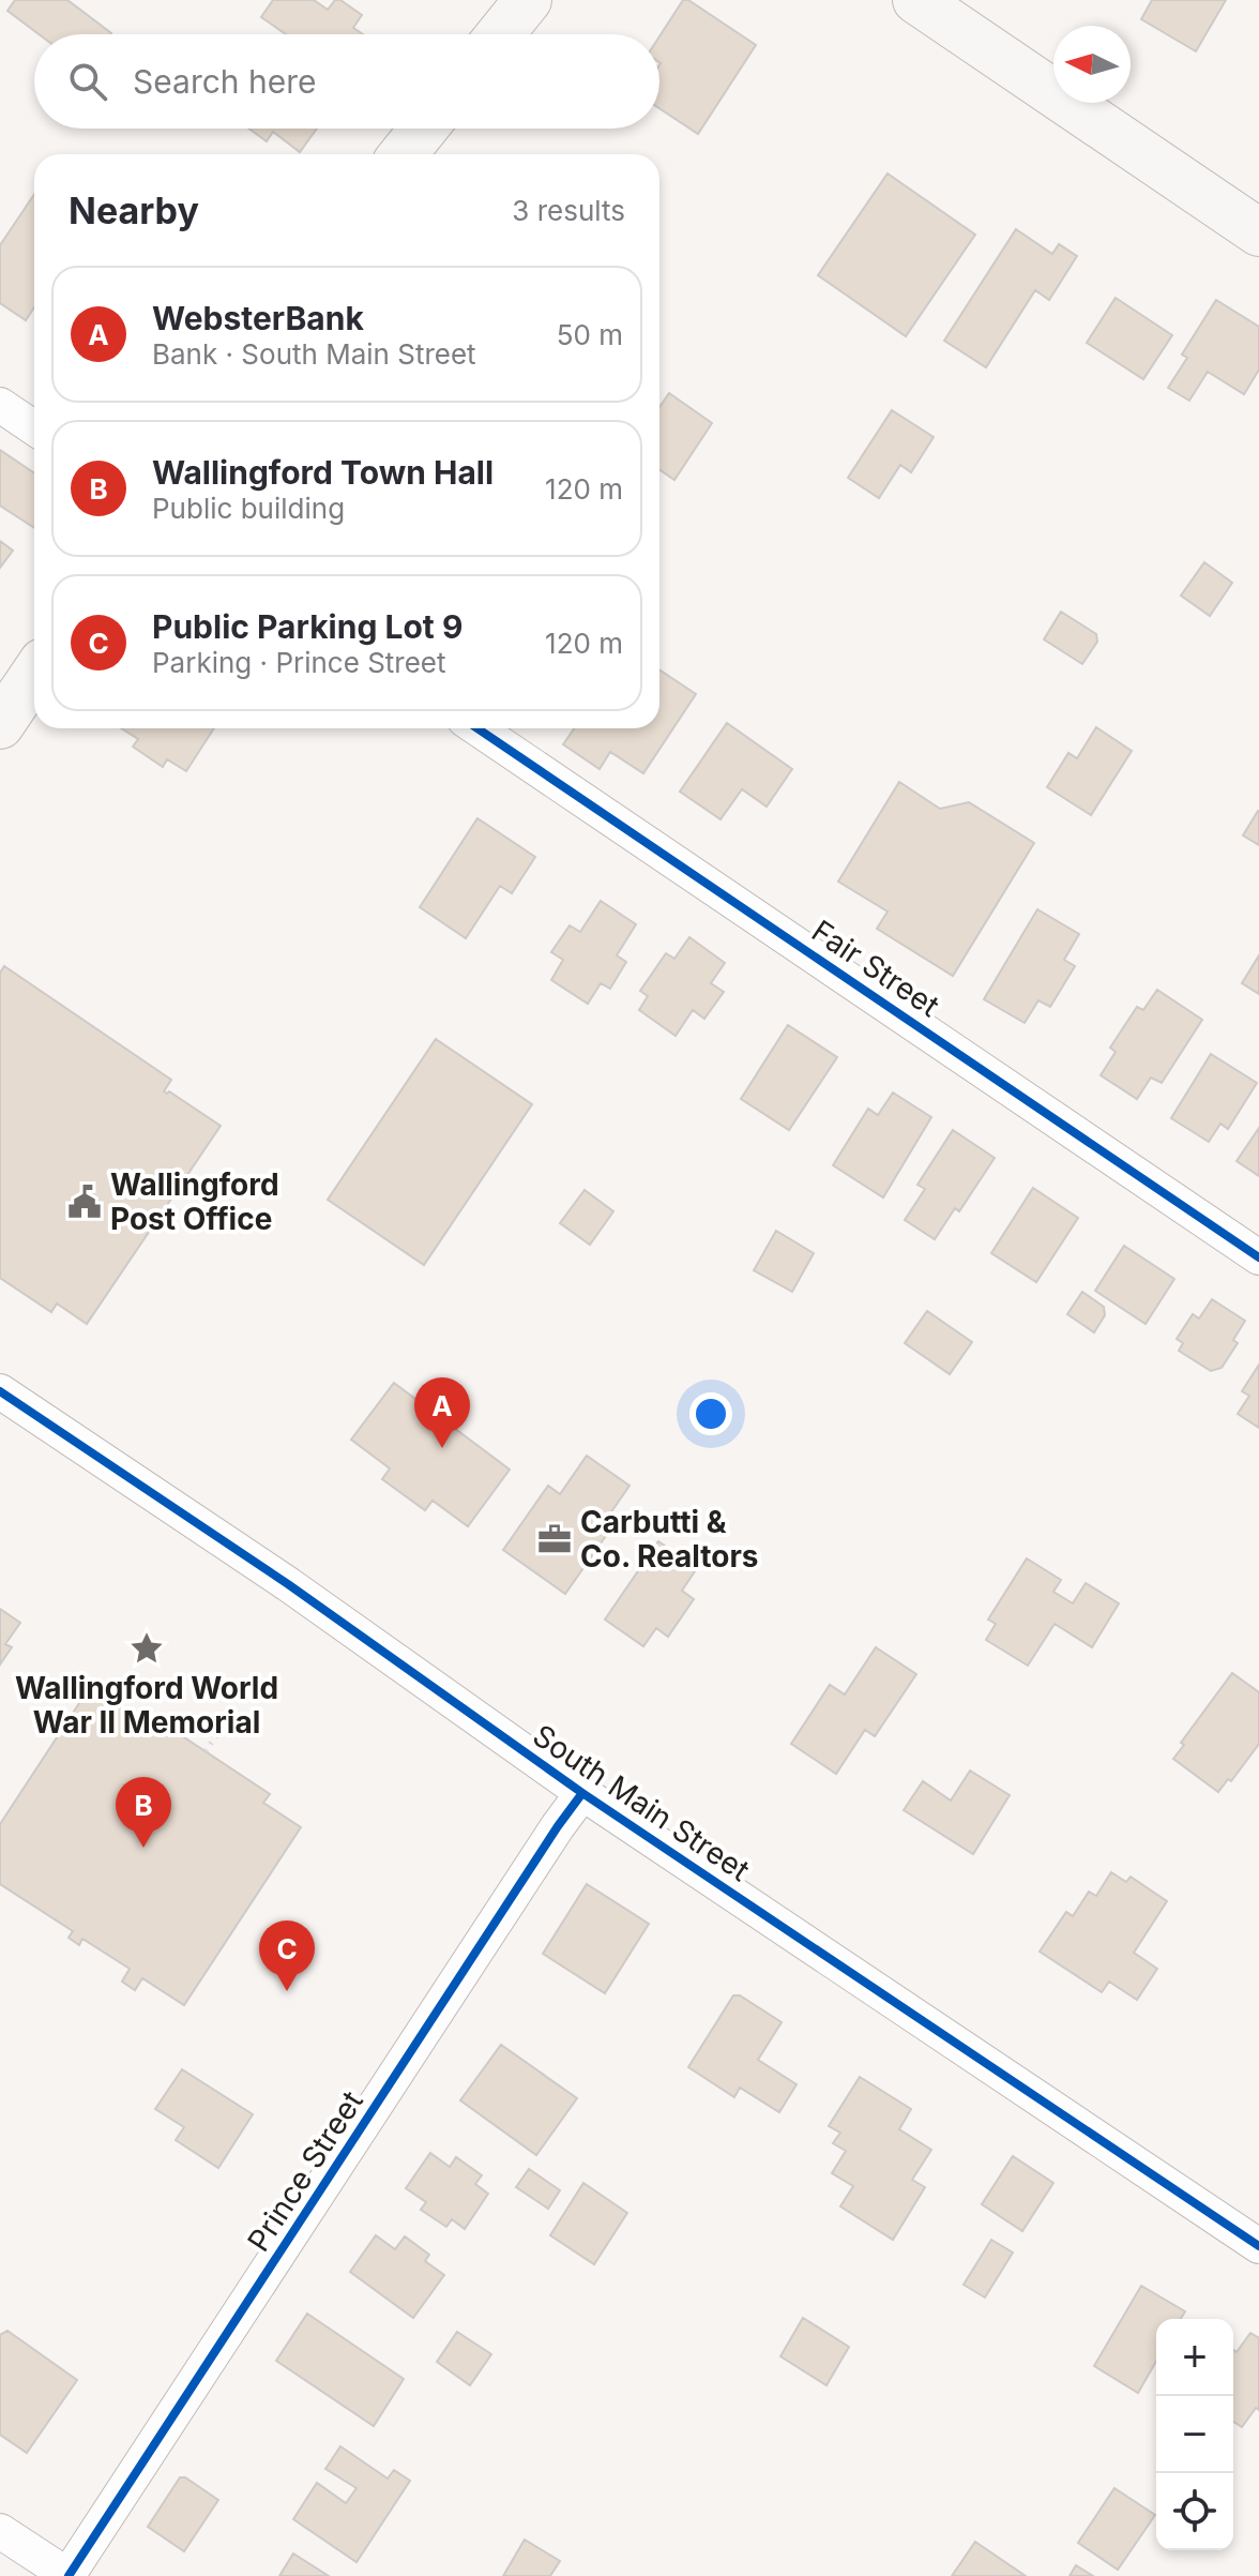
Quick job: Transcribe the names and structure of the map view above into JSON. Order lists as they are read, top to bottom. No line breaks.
{"streets":{"street":["Fair Street","South Main Street","Prince Street"]},"crossings":[["South Main Street","Prince Street"]],"places":{"public building":["Wallingford Post Office"],"office":["Carbutti & Co. Realtors"],"place":["Wallingford World War II Memorial"]},"north":"left","page":{"search":"Search here","heading":["Nearby","3 results"],"list":[{"mark":"A","name":"WebsterBank","note":"Bank · South Main Street","value":"50 m"},{"mark":"B","name":"Wallingford Town Hall","note":"Public building","value":"120 m"},{"mark":"C","name":"Public Parking Lot 9","note":"Parking · Prince Street","value":"120 m"}],"pins":["A","B","C"],"map_buttons":["+","−"]}}
